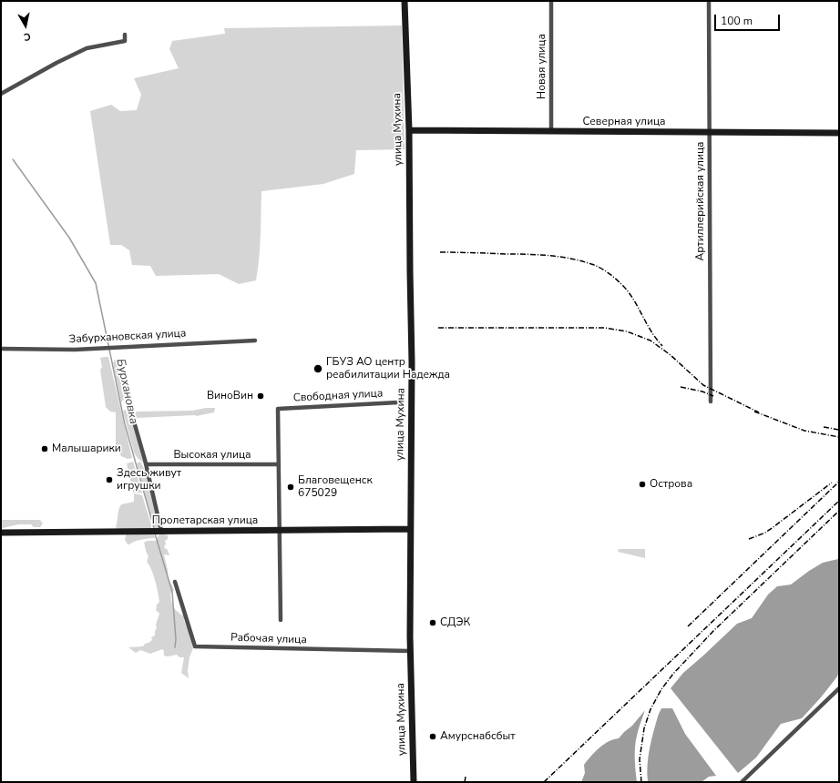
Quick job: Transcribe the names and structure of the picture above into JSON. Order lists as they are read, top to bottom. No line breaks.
{"streets":{"street":["Новая улица","Северная улица","улица Мухина","Артиллерийская улица","Забурхановская улица","Свободная улица","Высокая улица","Пролетарская улица","Рабочая улица"]},"crossings":[["Новая улица","Северная улица"],["Северная улица","улица Мухина"],["Северная улица","Артиллерийская улица"],["улица Мухина","Пролетарская улица"],["улица Мухина","Рабочая улица"],["Свободная улица","Высокая улица"]],"water":["Бурхановка"],"places":["ГБУЗ АО центр реабилитации Надежда","ВиноВин","Малышарики","Здесь живут игрушки","Острова","Благовещенск 675029","СДЭК","Амурснабсбыт"],"scale_bar":"100 m","north":"bottom"}
